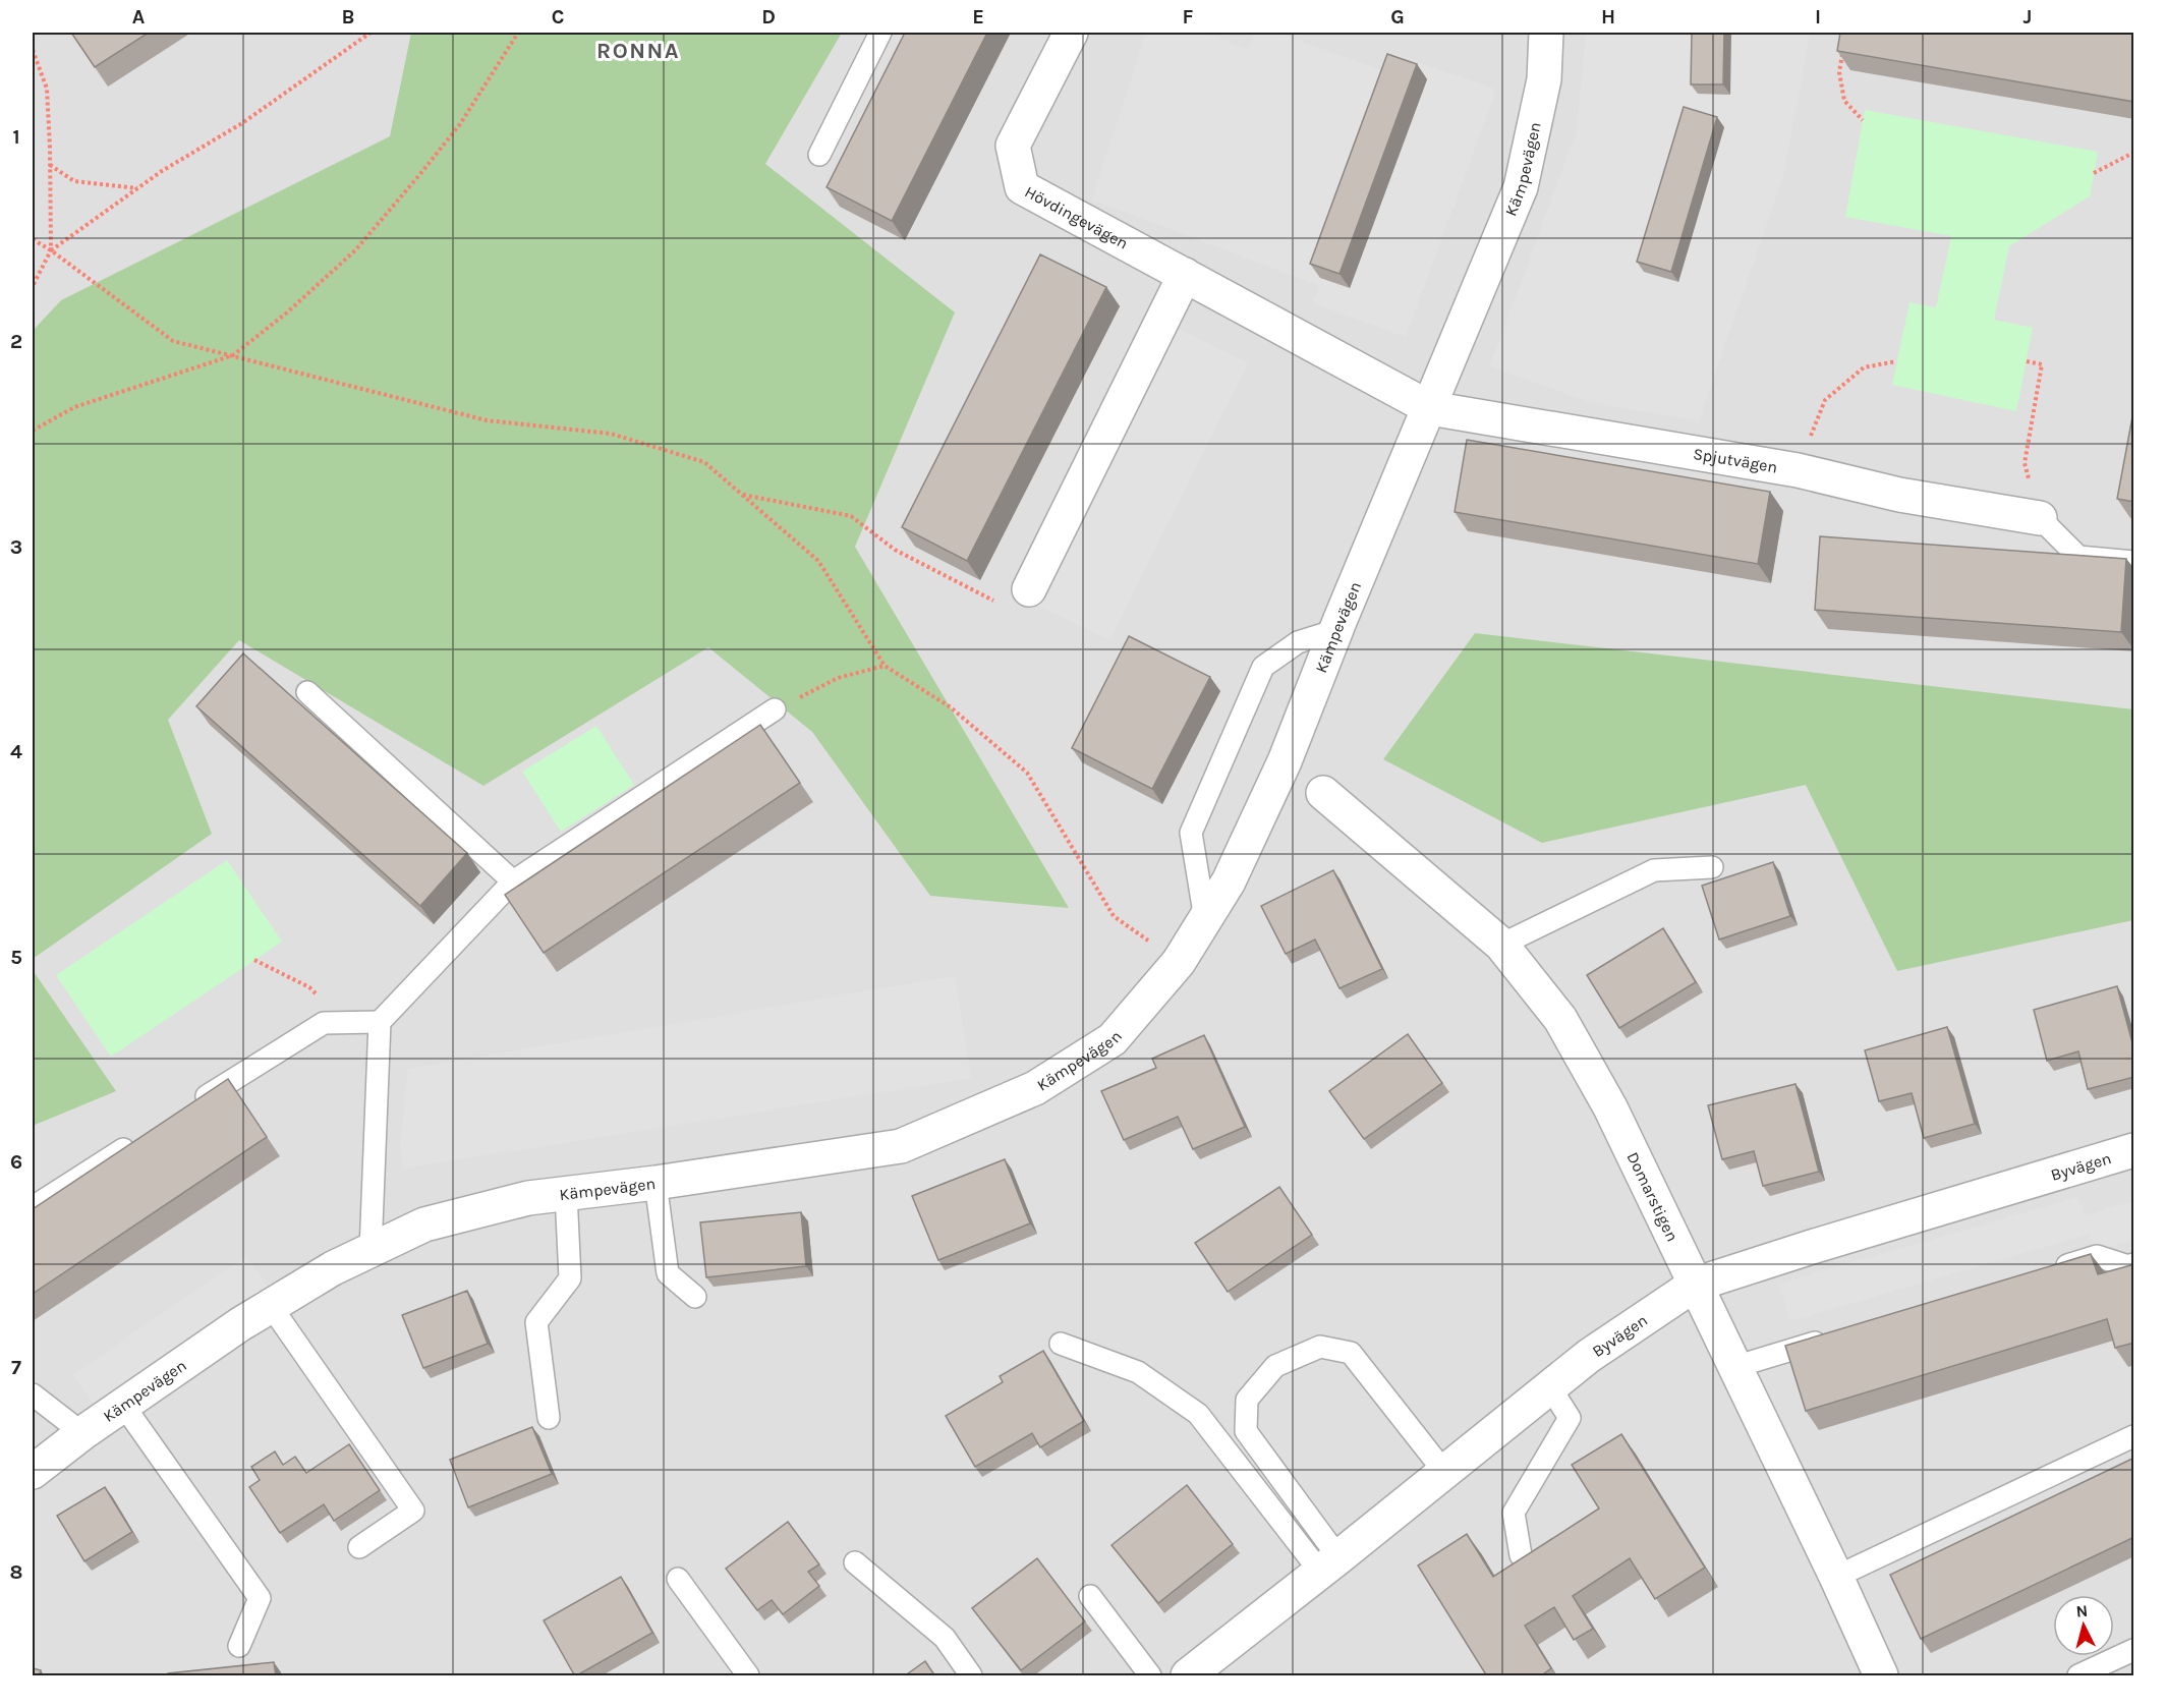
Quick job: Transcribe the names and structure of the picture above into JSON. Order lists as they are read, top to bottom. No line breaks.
{"streets":{"street":["Kämpevägen","Hövdingevägen","Spjutvägen","Byvägen","Domarstigen"]},"crossings":[["Kämpevägen","Hövdingevägen"],["Kämpevägen","Spjutvägen"],["Hövdingevägen","Spjutvägen"],["Byvägen","Domarstigen"]],"districts":["RONNA"],"north":"top","grid":{"columns":["A","B","C","D","E","F","G","H","I","J"],"rows":["1","2","3","4","5","6","7","8"]}}
